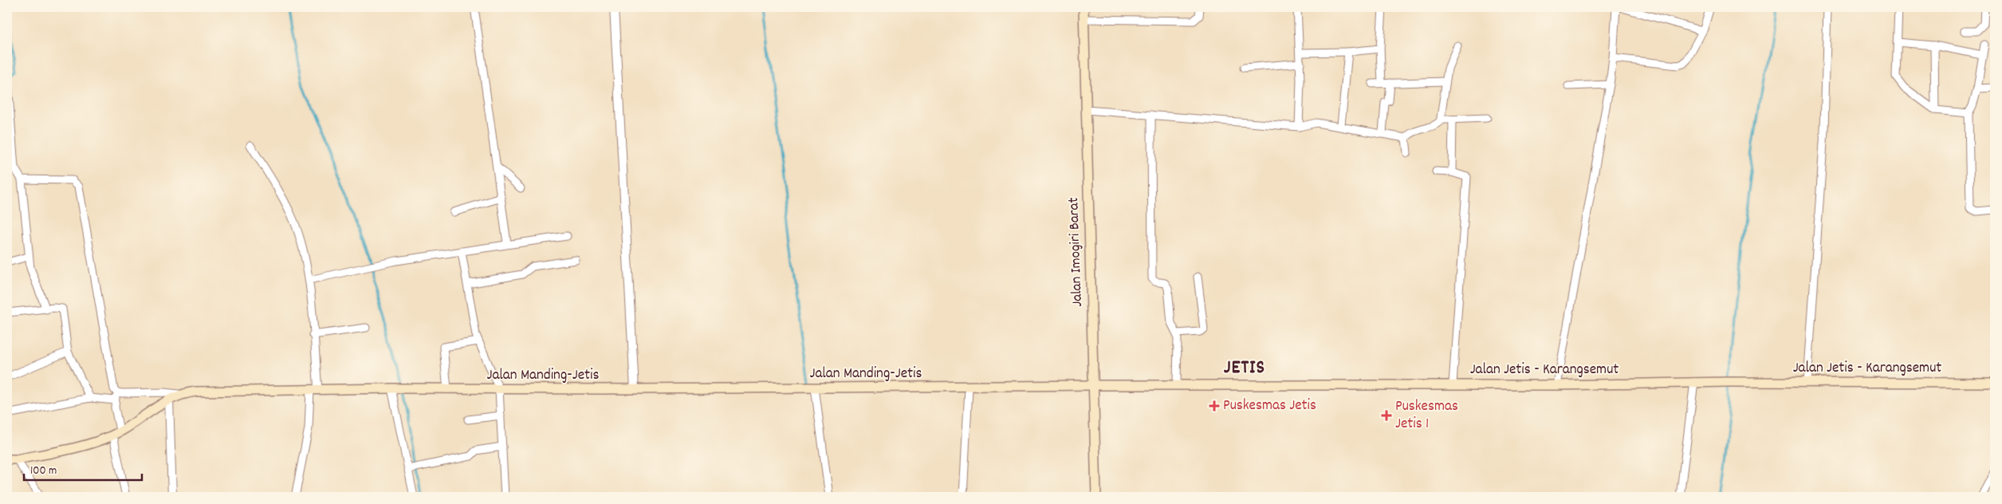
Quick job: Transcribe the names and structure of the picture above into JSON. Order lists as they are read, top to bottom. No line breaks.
{"streets":{"main road":["Jalan Imogiri Barat","Jalan Jetis - Karangsemut","Jalan Manding-Jetis"]},"crossings":[["Jalan Imogiri Barat","Jalan Jetis - Karangsemut"],["Jalan Imogiri Barat","Jalan Manding-Jetis"],["Jalan Jetis - Karangsemut","Jalan Manding-Jetis"]],"districts":["JETIS"],"places":{"health":["Puskesmas Jetis","Puskesmas Jetis 1"]},"scale_bar":"100 m"}
